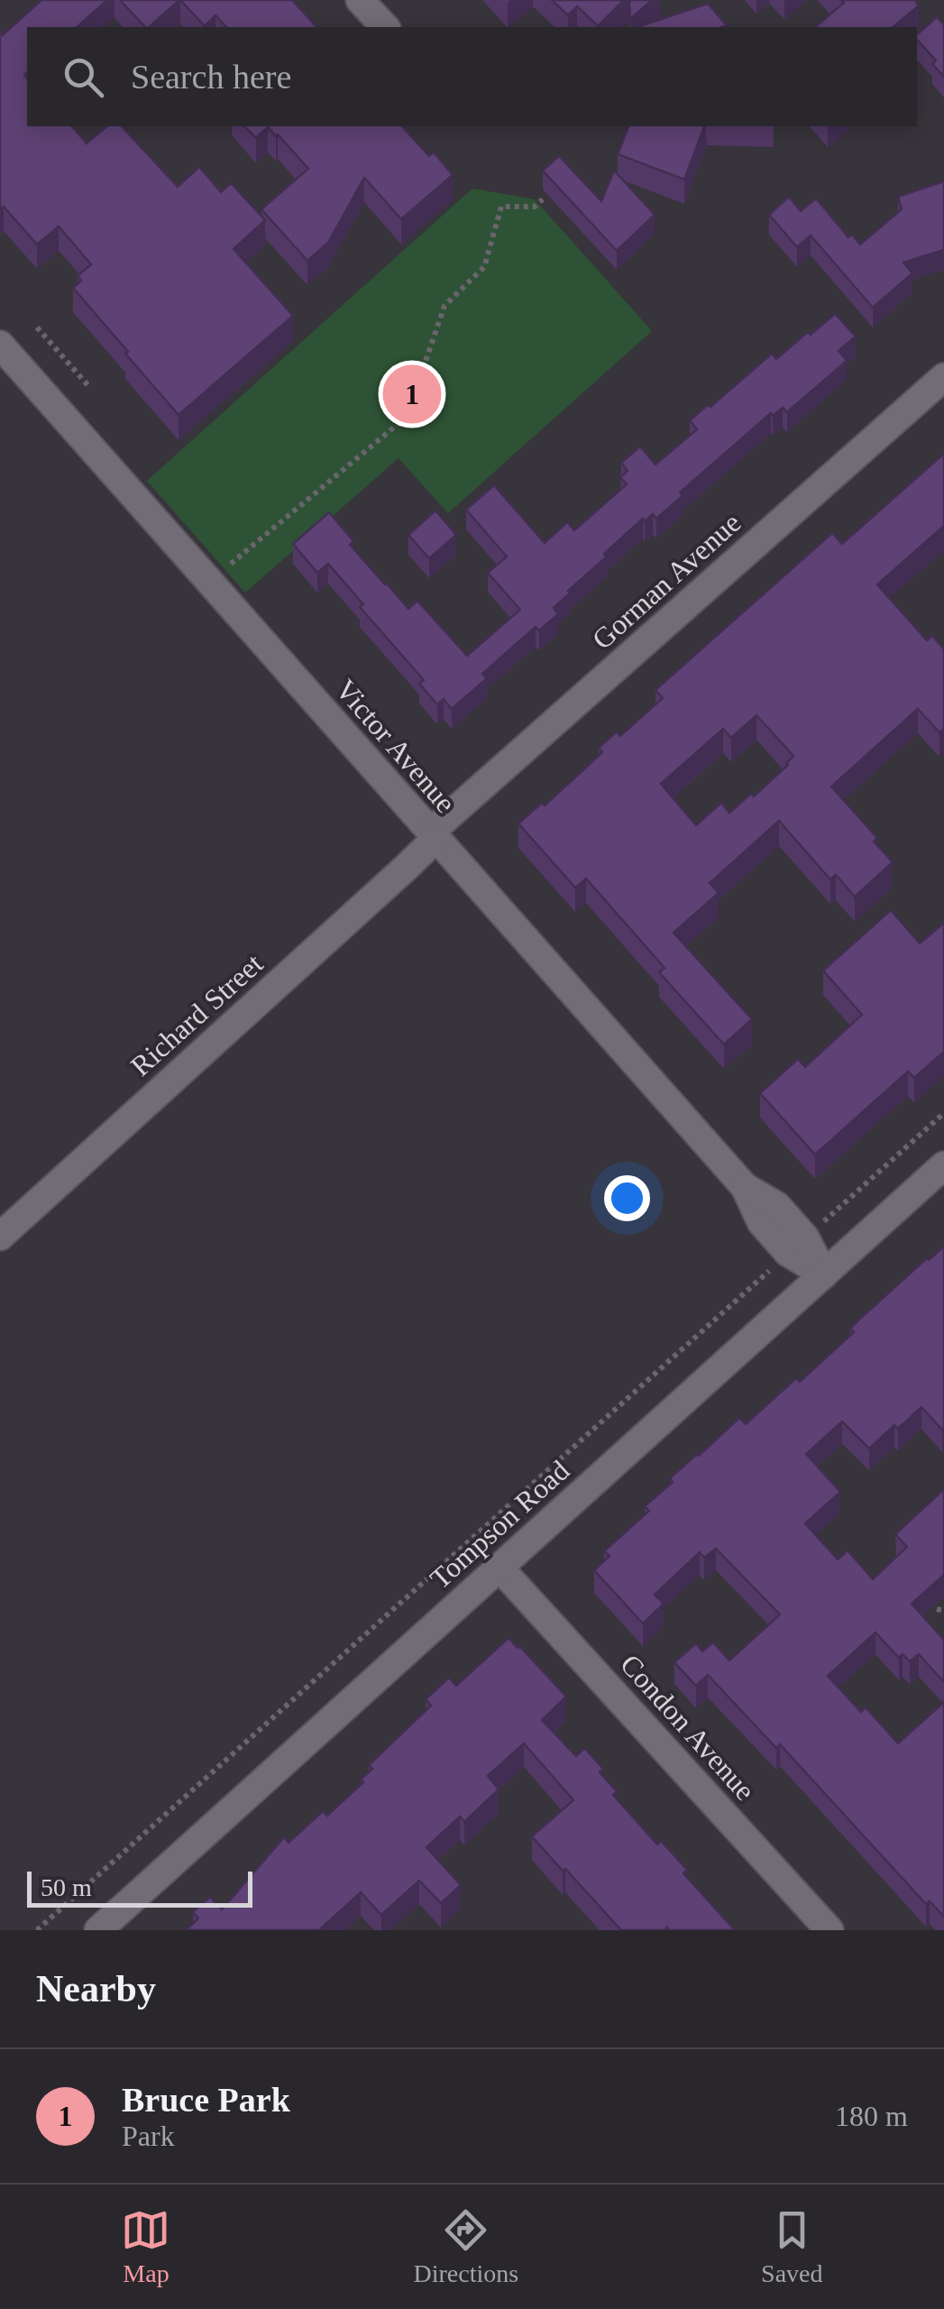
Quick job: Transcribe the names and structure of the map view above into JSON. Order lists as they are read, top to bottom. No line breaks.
{"streets":{"street":["Gorman Avenue","Victor Avenue","Richard Street","Tompson Road","Condon Avenue"]},"crossings":[["Gorman Avenue","Victor Avenue"],["Gorman Avenue","Richard Street"],["Victor Avenue","Richard Street"],["Victor Avenue","Tompson Road"],["Tompson Road","Condon Avenue"]],"scale_bar":"50 m","page":{"search":"Search here","pins":"1","scale":"50 m","heading":"Nearby","list":[{"mark":"1","name":"Bruce Park","note":"Park","value":"180 m"}],"nav":["Map","Directions","Saved"]}}
